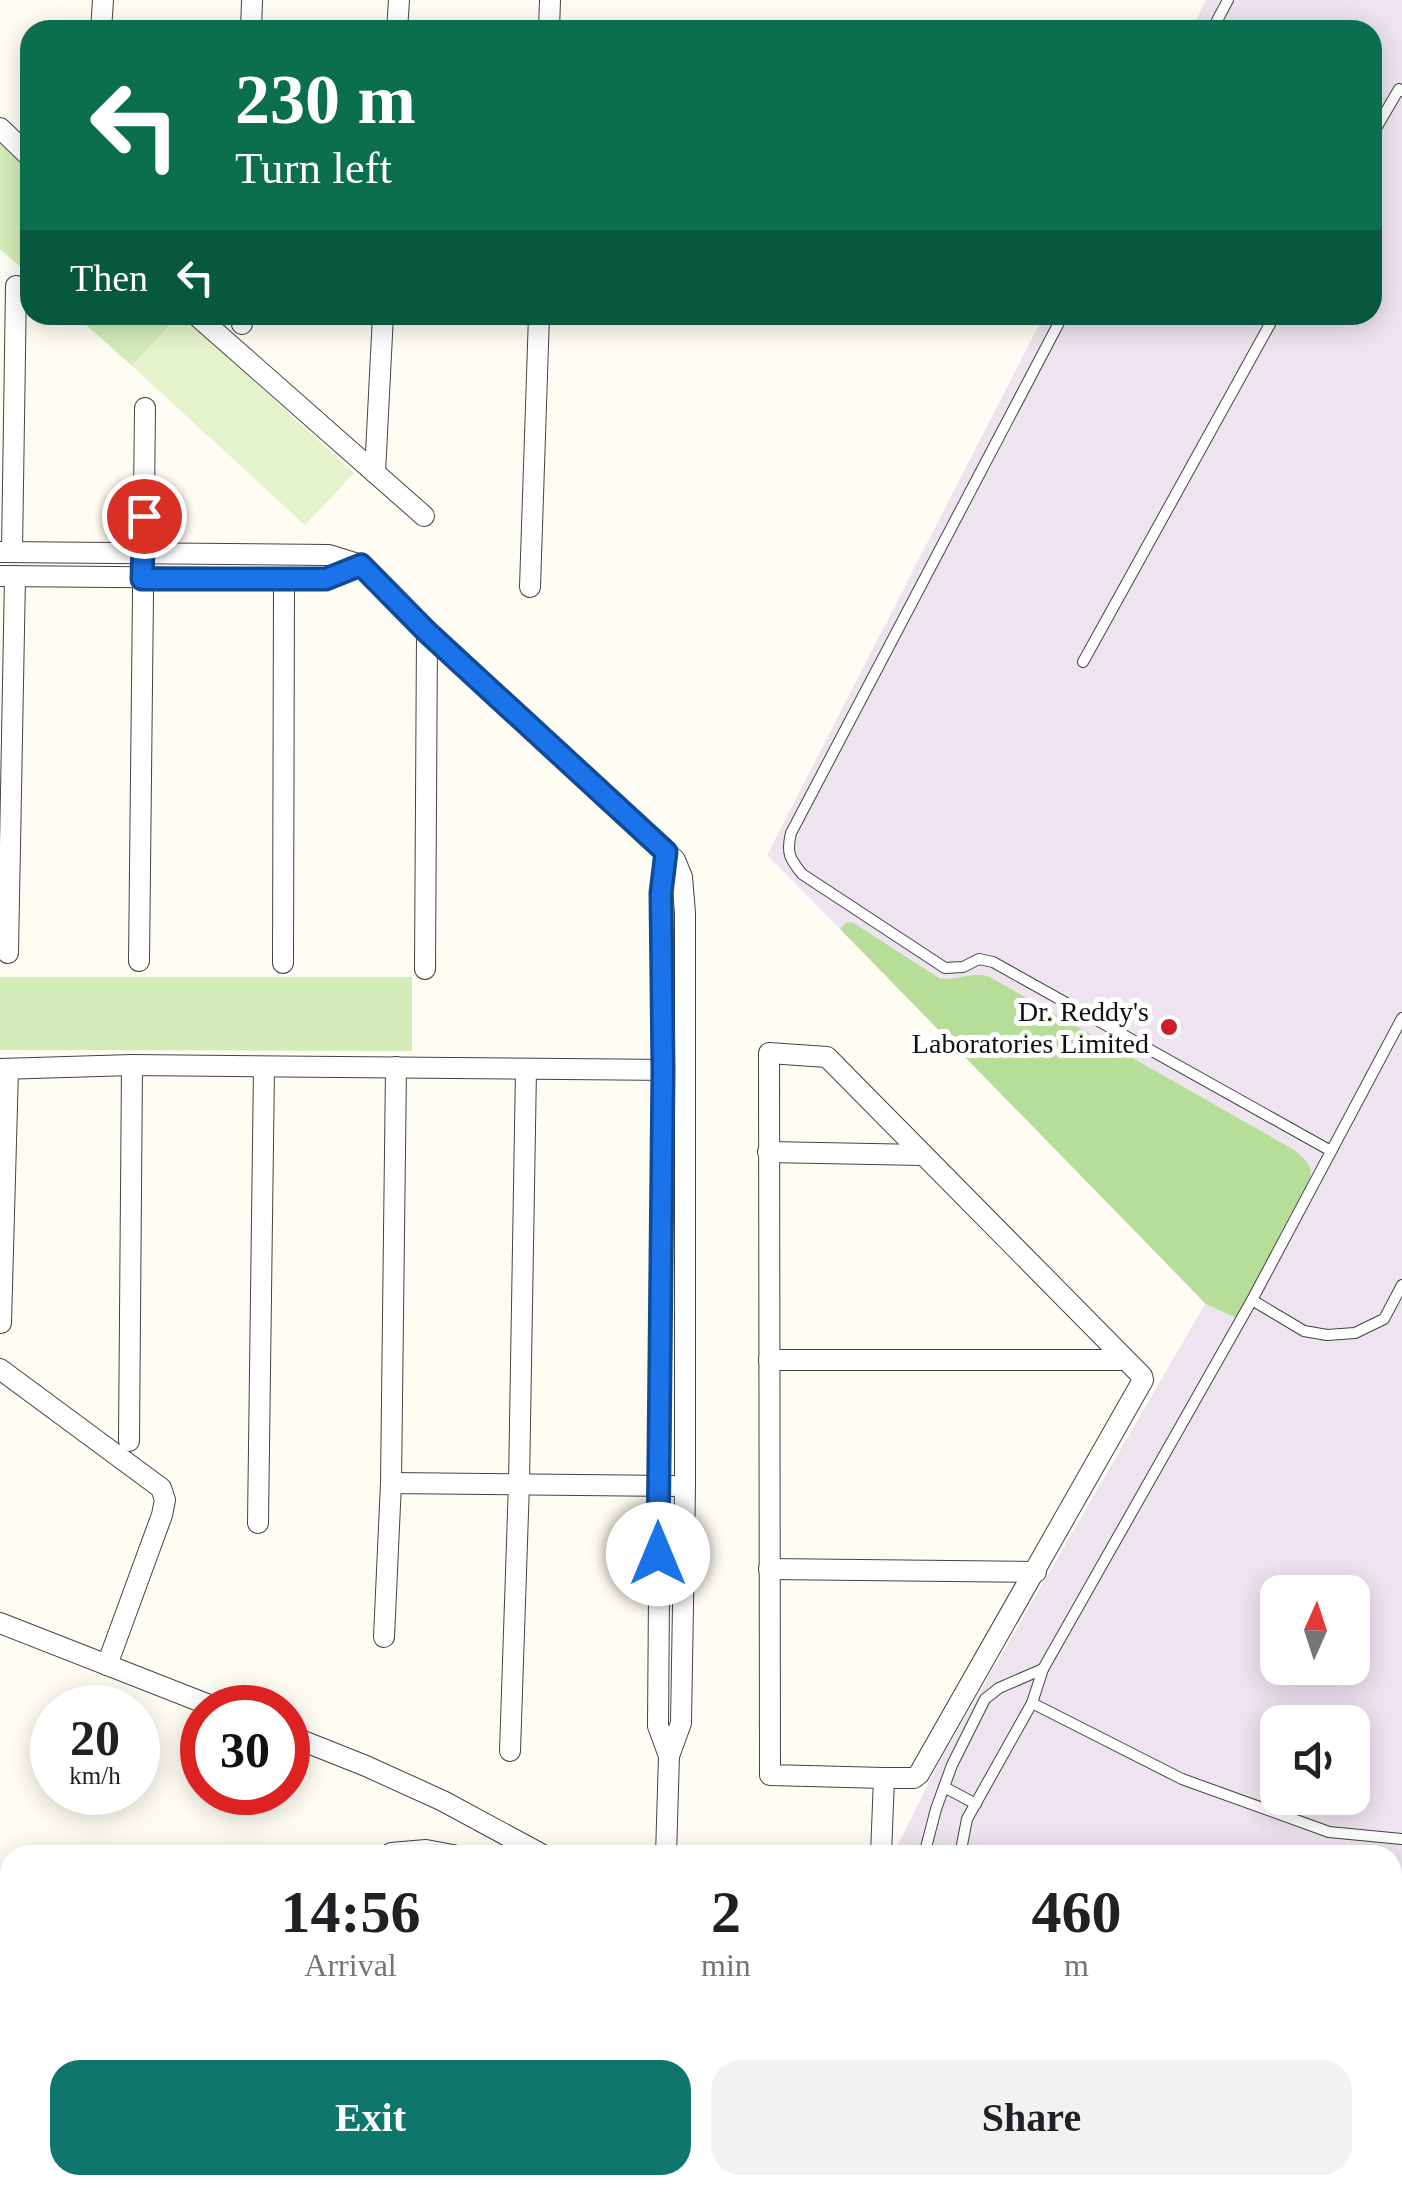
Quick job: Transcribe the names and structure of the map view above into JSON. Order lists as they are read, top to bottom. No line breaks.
{"places":["Dr. Reddy's Laboratories Limited"],"north":"top","page":{"turn":["230 m","Turn left"],"then":"Then","speed":"20 km/h","limit":"30","eta":["14:56","Arrival","2","min","460","m"],"buttons":["Exit","Share"]}}
